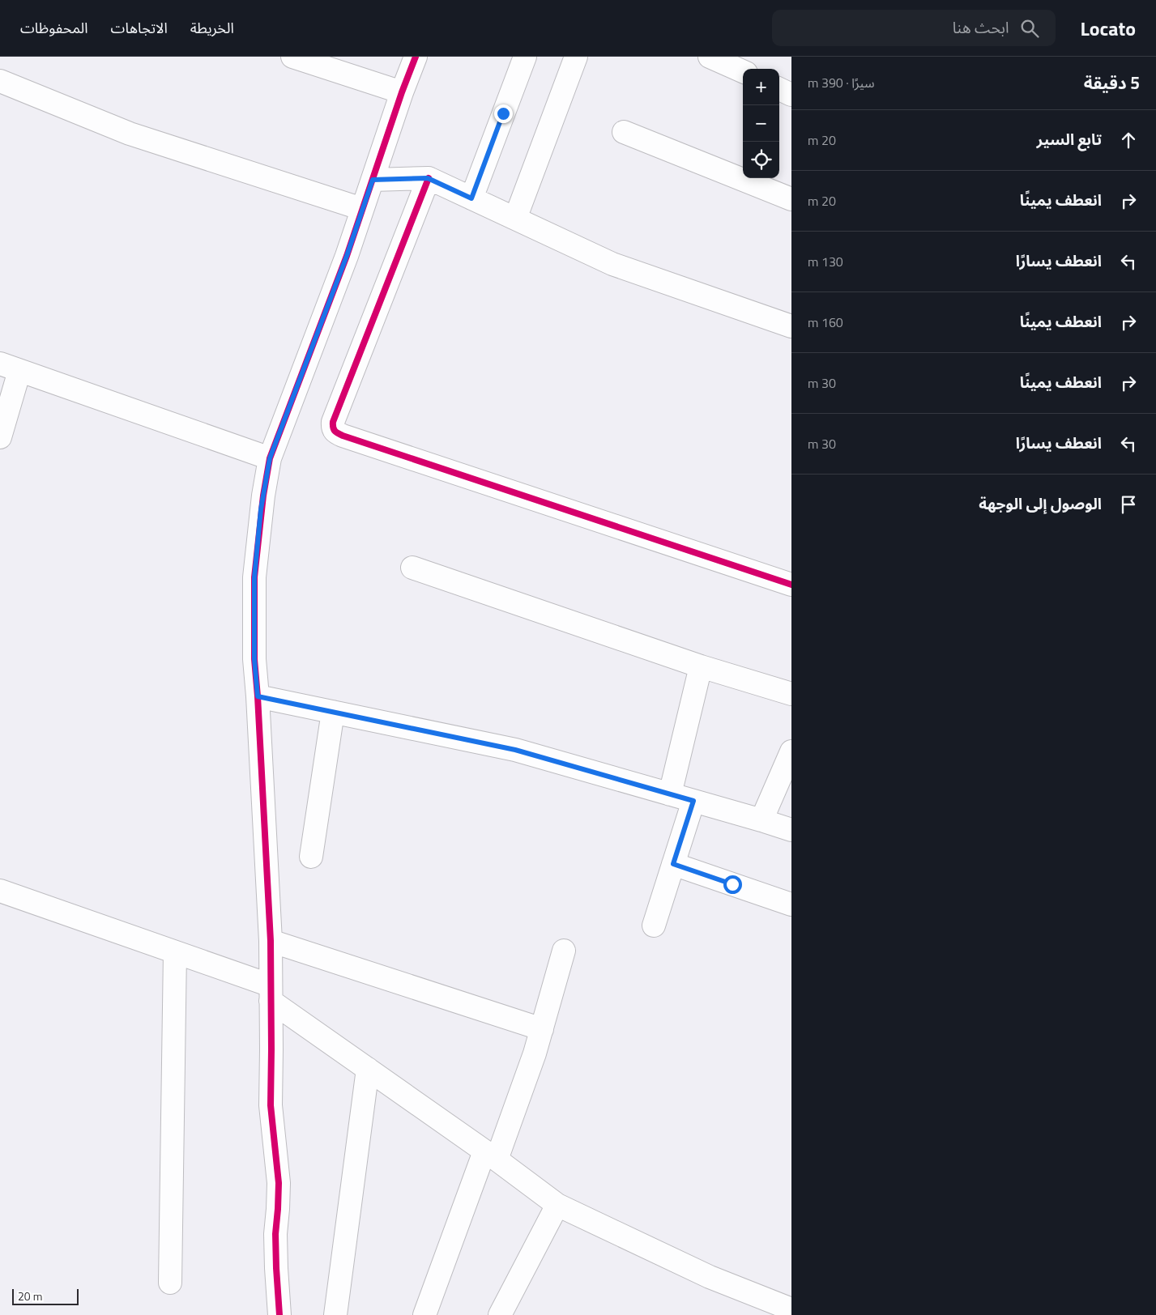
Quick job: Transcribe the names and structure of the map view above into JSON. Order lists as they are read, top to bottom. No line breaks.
{"scale_bar":"20 m","page":{"header":"Locato","search":"ابحث هنا","nav":["الخريطة","الاتجاهات","المحفوظات"],"heading":["5 دقيقة","سيرًا · 390 m"],"map_buttons":["+","−"],"list":[["تابع السير","20 m"],["انعطف يمينًا","20 m"],["انعطف يسارًا","130 m"],["انعطف يمينًا","160 m"],["انعطف يمينًا","30 m"],["انعطف يسارًا","30 m"],"الوصول إلى الوجهة"],"scale":"20 m"}}
